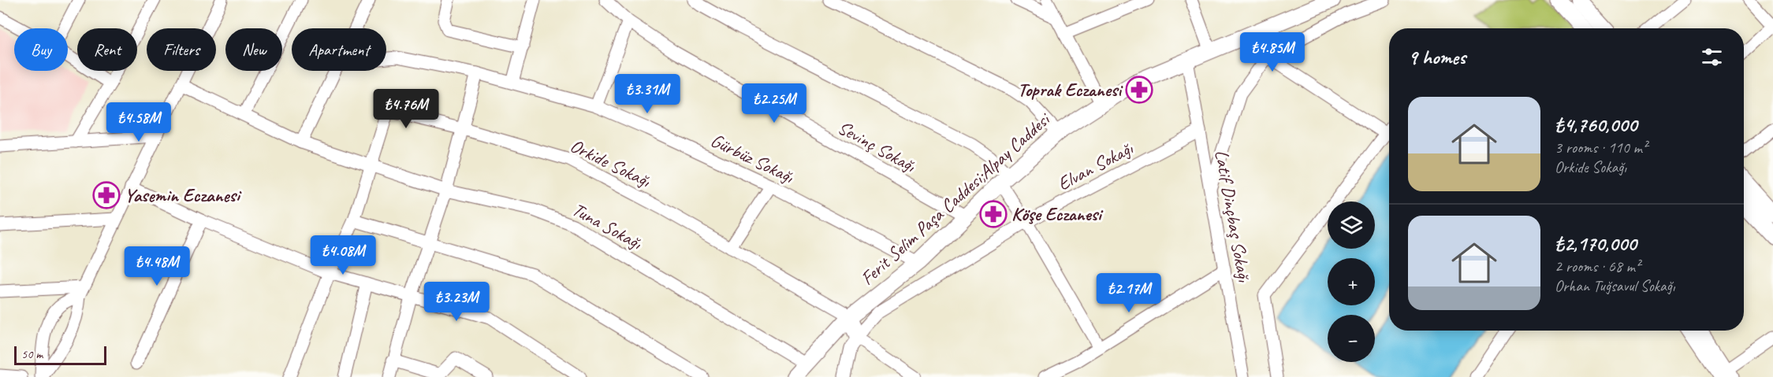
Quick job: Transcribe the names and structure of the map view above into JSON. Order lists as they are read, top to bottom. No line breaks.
{"streets":{"main road":["Ferit Selim Paşa Caddesi;Alpay Caddesi"],"street":["Sevinç Sokağı","Gürbüz Sokağı","Orkide Sokağı","Elvan Sokağı","Latif Dinçbaş Sokağı","Tuna Sokağı"]},"crossings":[["Sevinç Sokağı","Ferit Selim Paşa Caddesi;Alpay Caddesi"],["Gürbüz Sokağı","Ferit Selim Paşa Caddesi;Alpay Caddesi"],["Orkide Sokağı","Ferit Selim Paşa Caddesi;Alpay Caddesi"],["Orkide Sokağı","Tuna Sokağı"],["Elvan Sokağı","Latif Dinçbaş Sokağı"],["Ferit Selim Paşa Caddesi;Alpay Caddesi","Latif Dinçbaş Sokağı"],["Ferit Selim Paşa Caddesi;Alpay Caddesi","Tuna Sokağı"]],"places":{"pharmacy":["Toprak Eczanesi","Yasemin Eczanesi","Köşe Eczanesi"]},"scale_bar":"50 m","page":{"chip":["Buy","Rent","Filters","New","Apartment"],"heading":"9 homes","price":["₺4.85M","₺3.31M","₺2.25M","₺4.76M","₺4.58M","₺4.08M","₺4.48M","₺2.17M","₺3.23M"],"list":[{"name":"₺4,760,000","note":"3 rooms · 110 m² · Orkide Sokağı"},{"name":"₺2,170,000","note":"2 rooms · 68 m² · Orhan Tuğsavul Sokağı"}],"map_buttons":["+","−"],"scale":"50 m"}}
